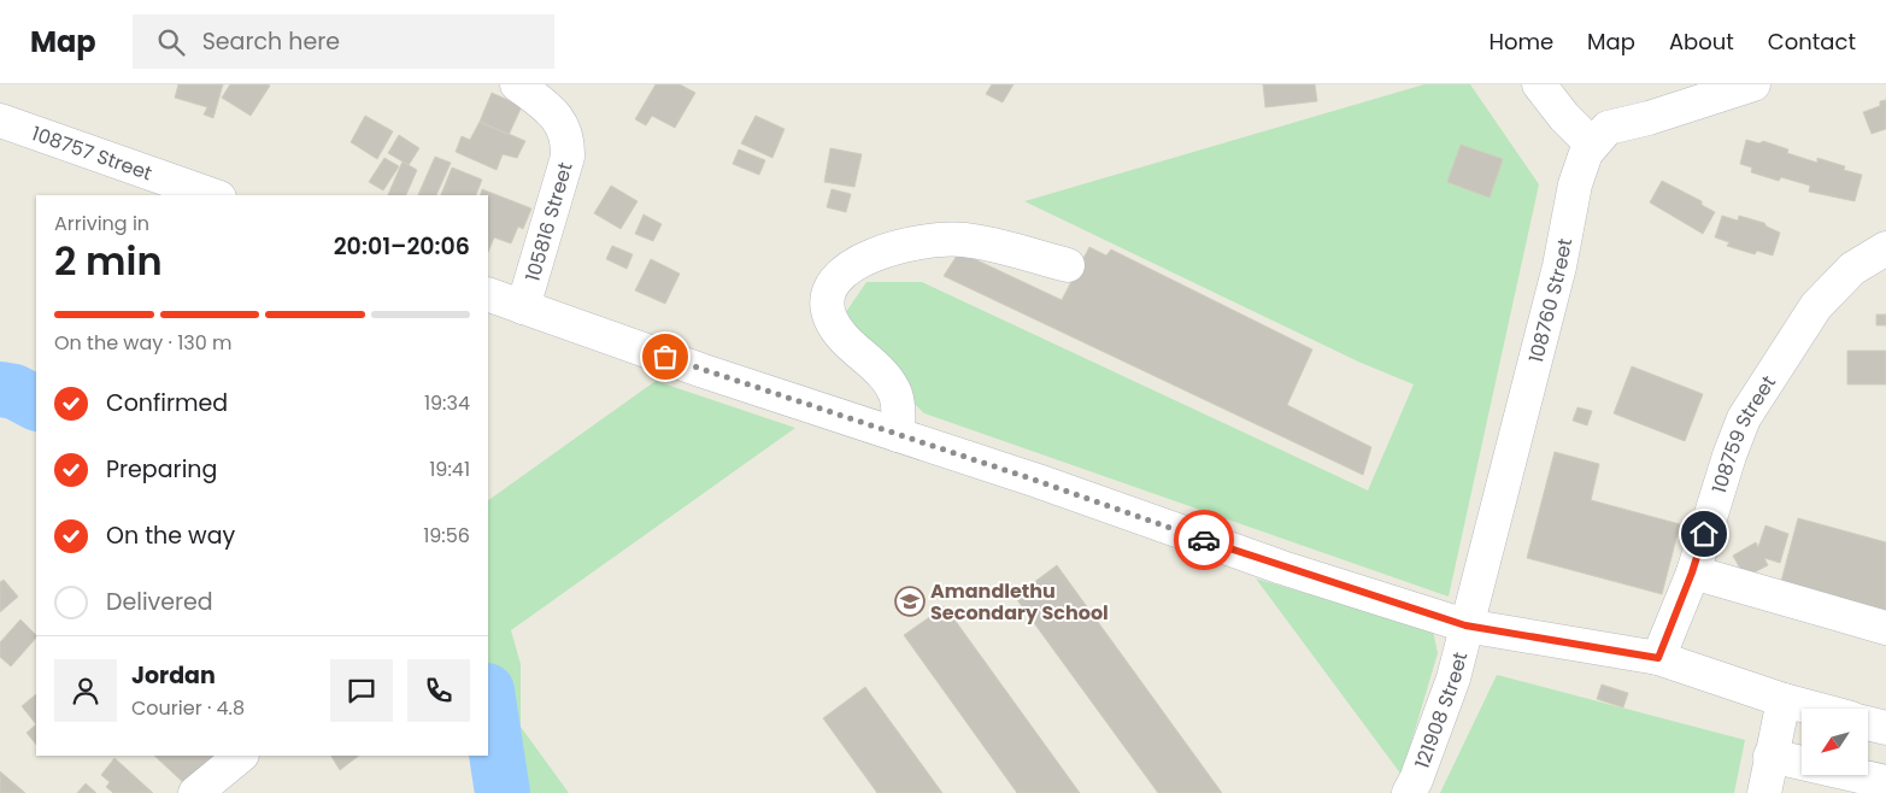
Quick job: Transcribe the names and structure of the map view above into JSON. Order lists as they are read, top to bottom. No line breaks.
{"streets":{"street":["108757 Street","105816 Street","108760 Street","108759 Street","121908 Street"]},"crossings":[["108760 Street","121908 Street"]],"places":{"school or university":["Amandlethu Secondary School"]},"north":"bottom left","page":{"header":"Map","search":"Search here","nav":["Home","Map","About","Contact"],"heading":["2 min","Arriving in","20:01–20:06"],"panel":["Jordan","Courier · 4.8"],"bar":"On the way · 130 m","list":[["Confirmed","19:34"],["Preparing","19:41"],["On the way","19:56"],"Delivered"]}}
